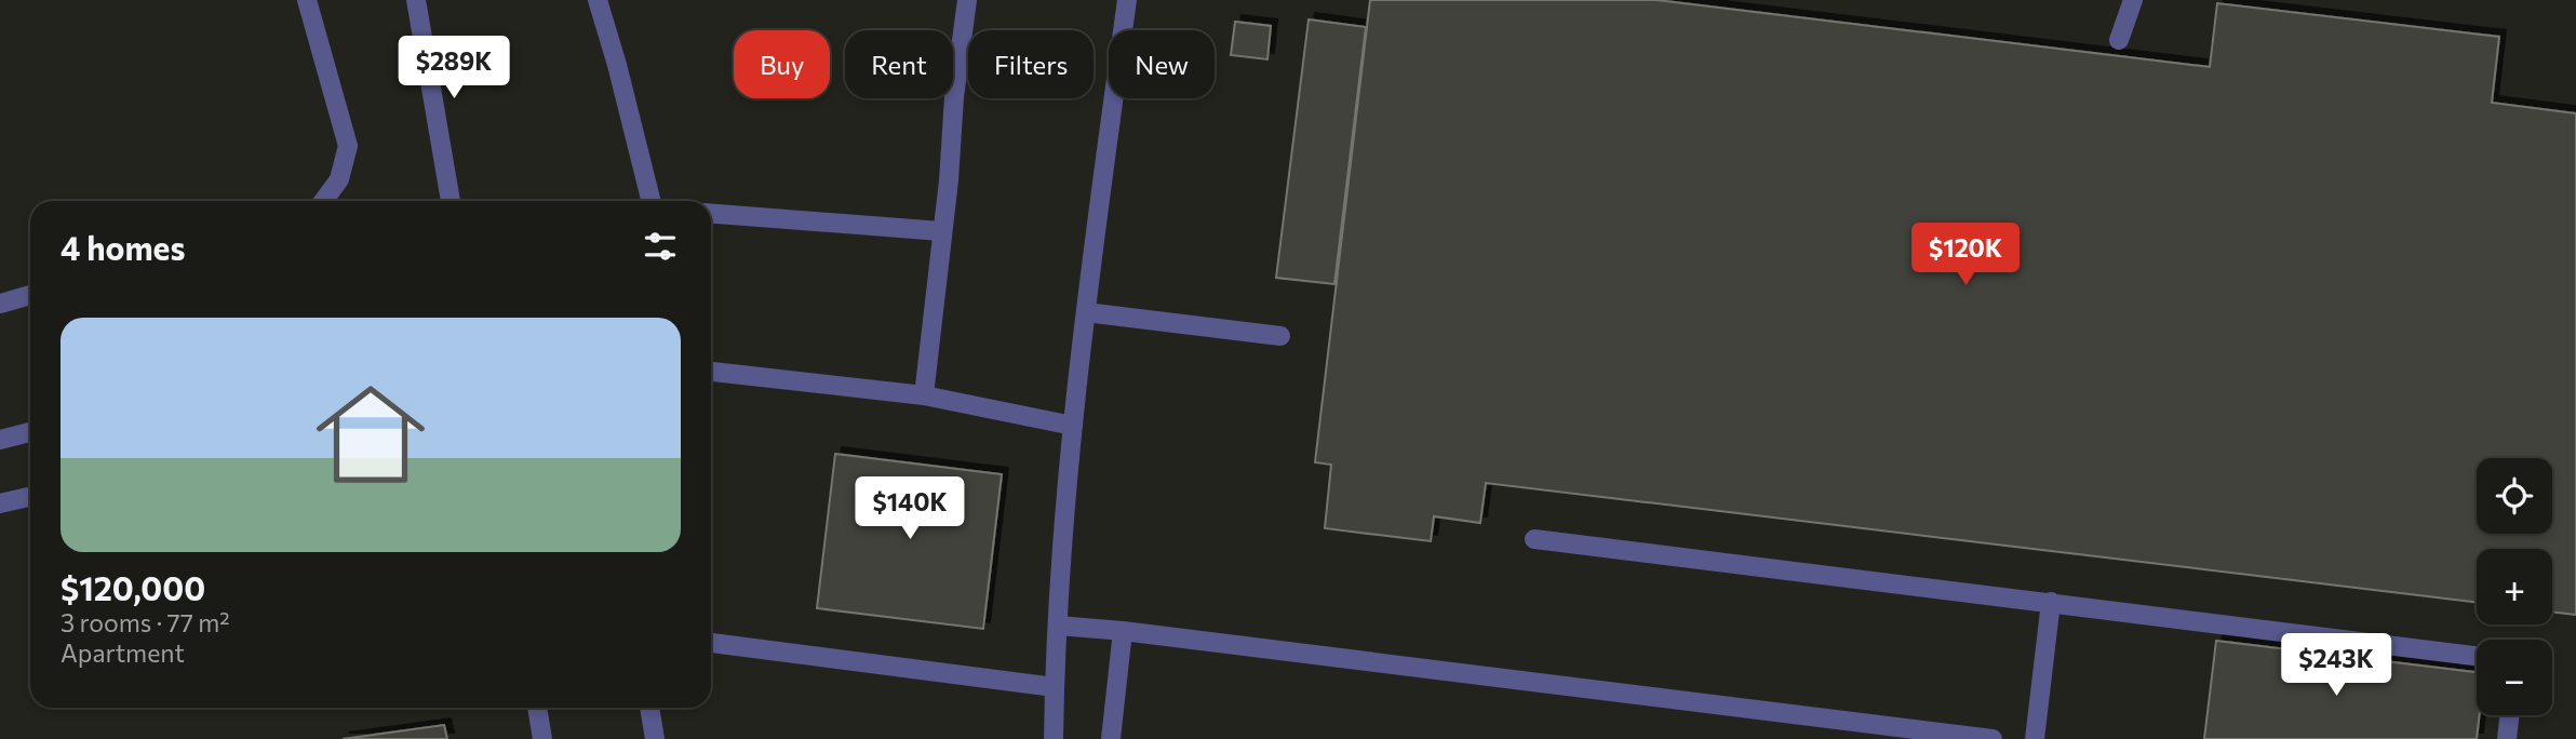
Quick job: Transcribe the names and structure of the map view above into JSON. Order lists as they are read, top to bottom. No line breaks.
{"page":{"chip":["Buy","Rent","Filters","New"],"price":["$289K","$120K","$140K","$243K"],"heading":"4 homes","list":[{"name":"$120,000","note":"3 rooms · 77 m² · Apartment"}],"map_buttons":["+","−"]}}
